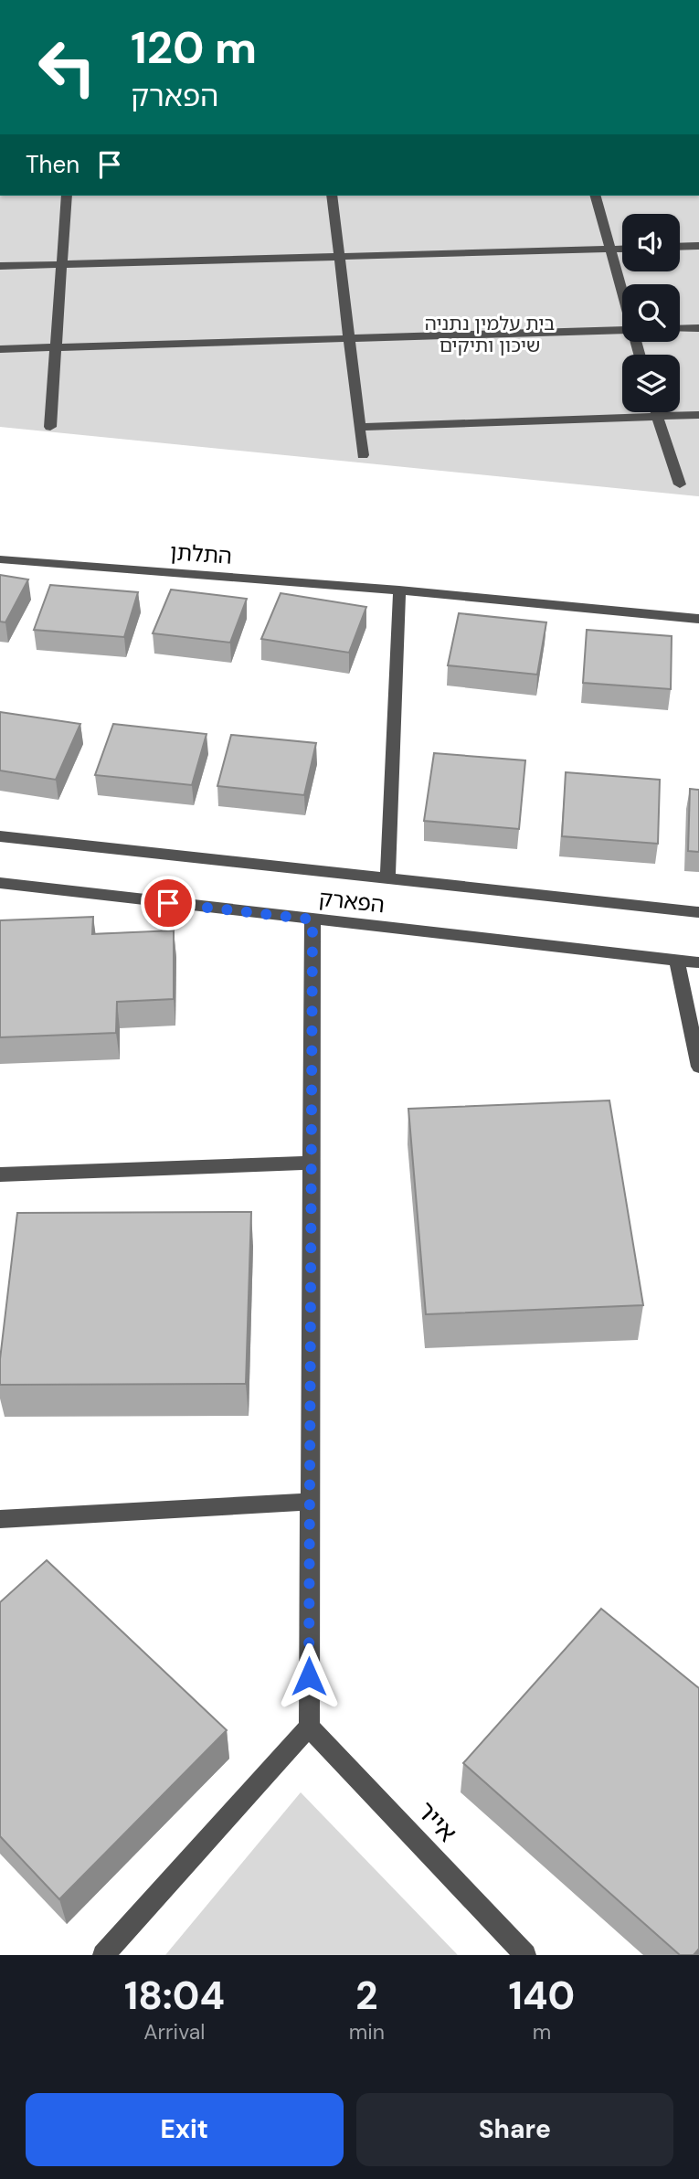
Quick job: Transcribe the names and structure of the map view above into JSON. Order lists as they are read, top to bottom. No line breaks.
{"streets":{"street":["התלתן","הפארק","אייר"]},"parks":["בית עלמין נתניה שיכון ותיקים"],"page":{"turn":["120 m","הפארק"],"then":"Then","eta":["18:04","Arrival","2","min","140","m"],"buttons":["Exit","Share"]}}
